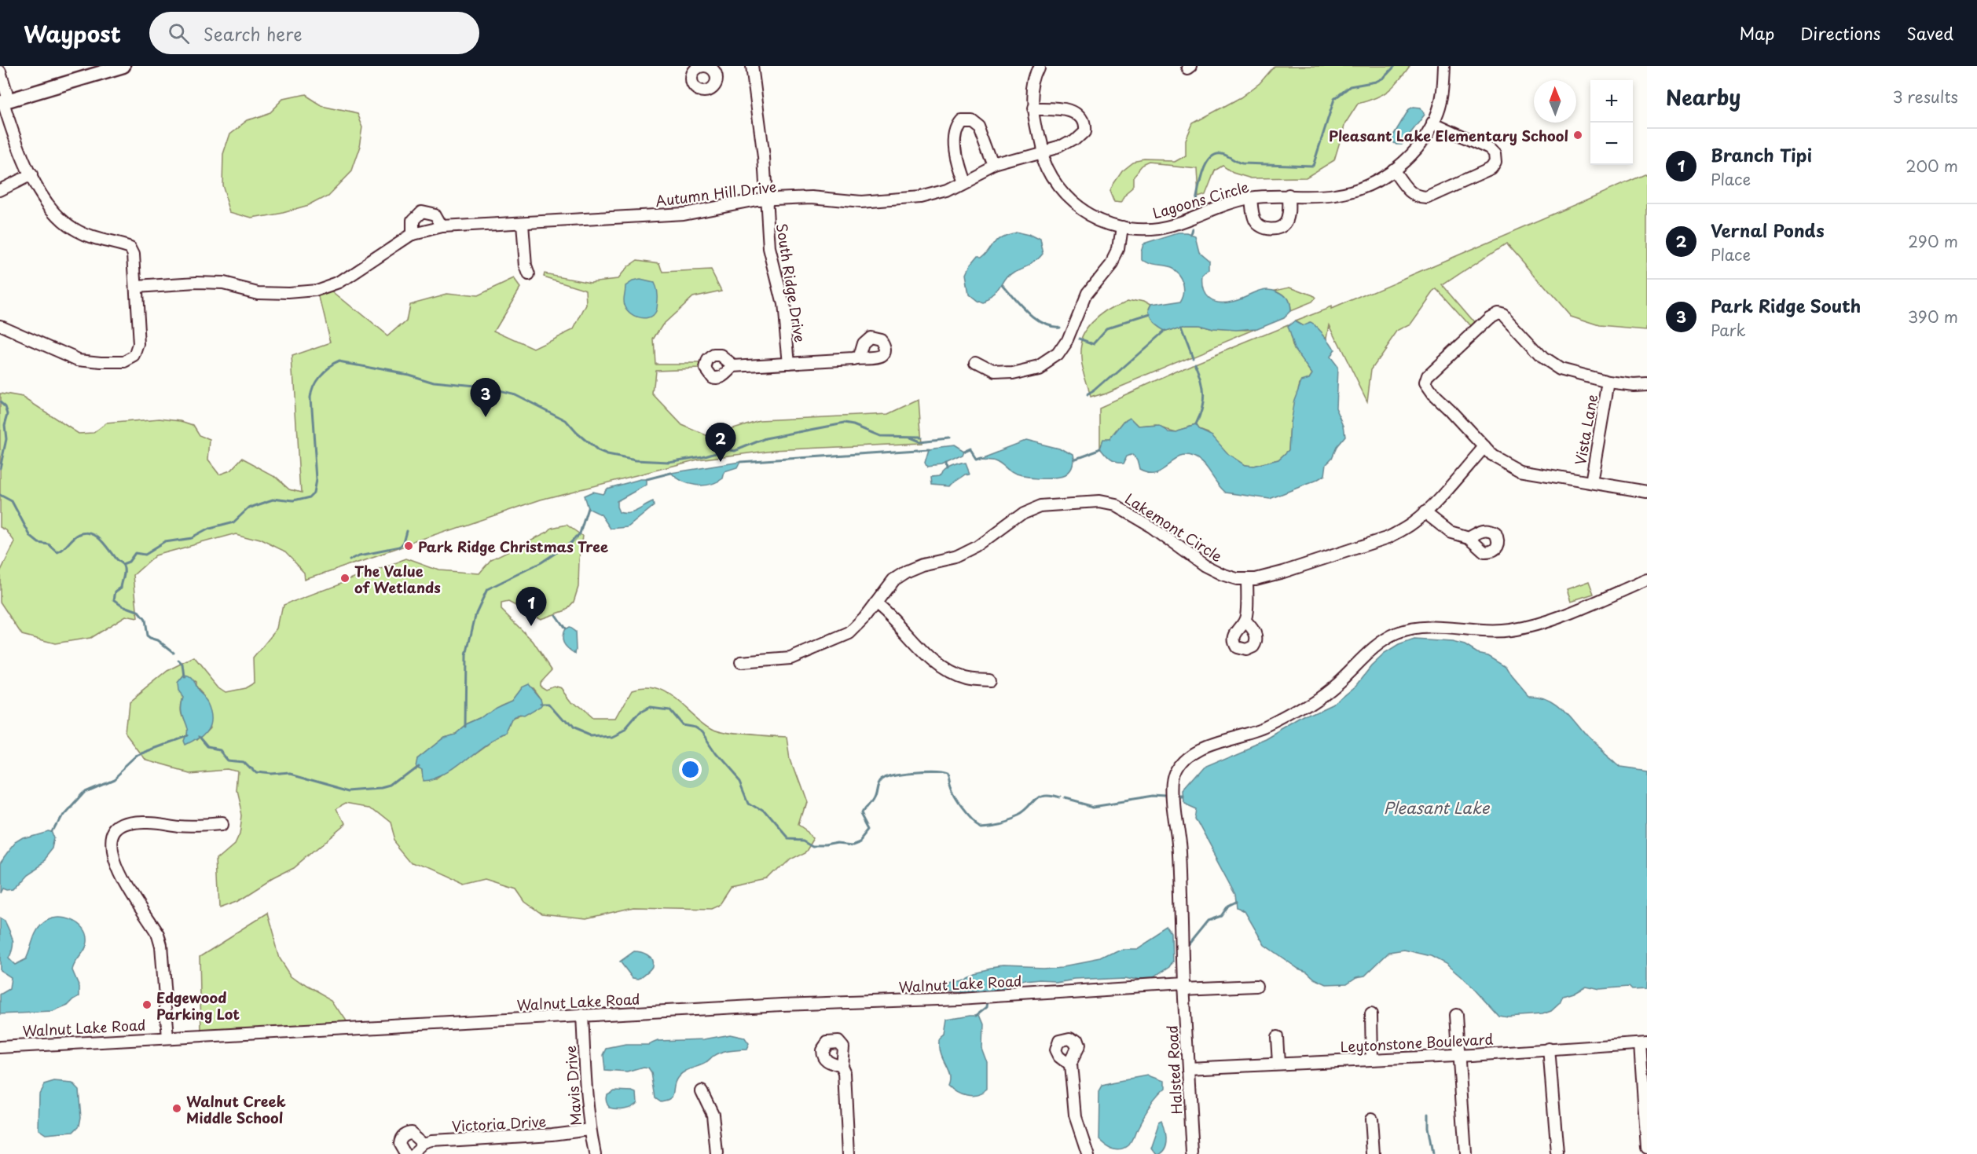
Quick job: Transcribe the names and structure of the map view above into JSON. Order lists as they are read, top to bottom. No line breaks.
{"streets":{"street":["Autumn Hill Drive","Lagoons Circle","South Ridge Drive","Vista Lane","Lakemont Circle","Walnut Lake Road","Leytonstone Boulevard","Halsted Road","Mavis Drive","Victoria Drive"]},"crossings":[["Autumn Hill Drive","Lagoons Circle"],["Autumn Hill Drive","South Ridge Drive"],["Walnut Lake Road","Halsted Road"],["Walnut Lake Road","Mavis Drive"],["Leytonstone Boulevard","Halsted Road"],["Mavis Drive","Victoria Drive"]],"water":["Pleasant Lake"],"places":["Pleasant Lake Elementary School","Park Ridge Christmas Tree","The Value of Wetlands","Edgewood Parking Lot","Walnut Creek Middle School"],"north":"top","page":{"header":"Waypost","search":"Search here","nav":["Map","Directions","Saved"],"heading":["Nearby","3 results"],"map_buttons":["+","−"],"list":[{"mark":"1","name":"Branch Tipi","note":"Place","value":"200 m"},{"mark":"2","name":"Vernal Ponds","note":"Place","value":"290 m"},{"mark":"3","name":"Park Ridge South","note":"Park","value":"390 m"}],"pins":["3","2","1"]}}
